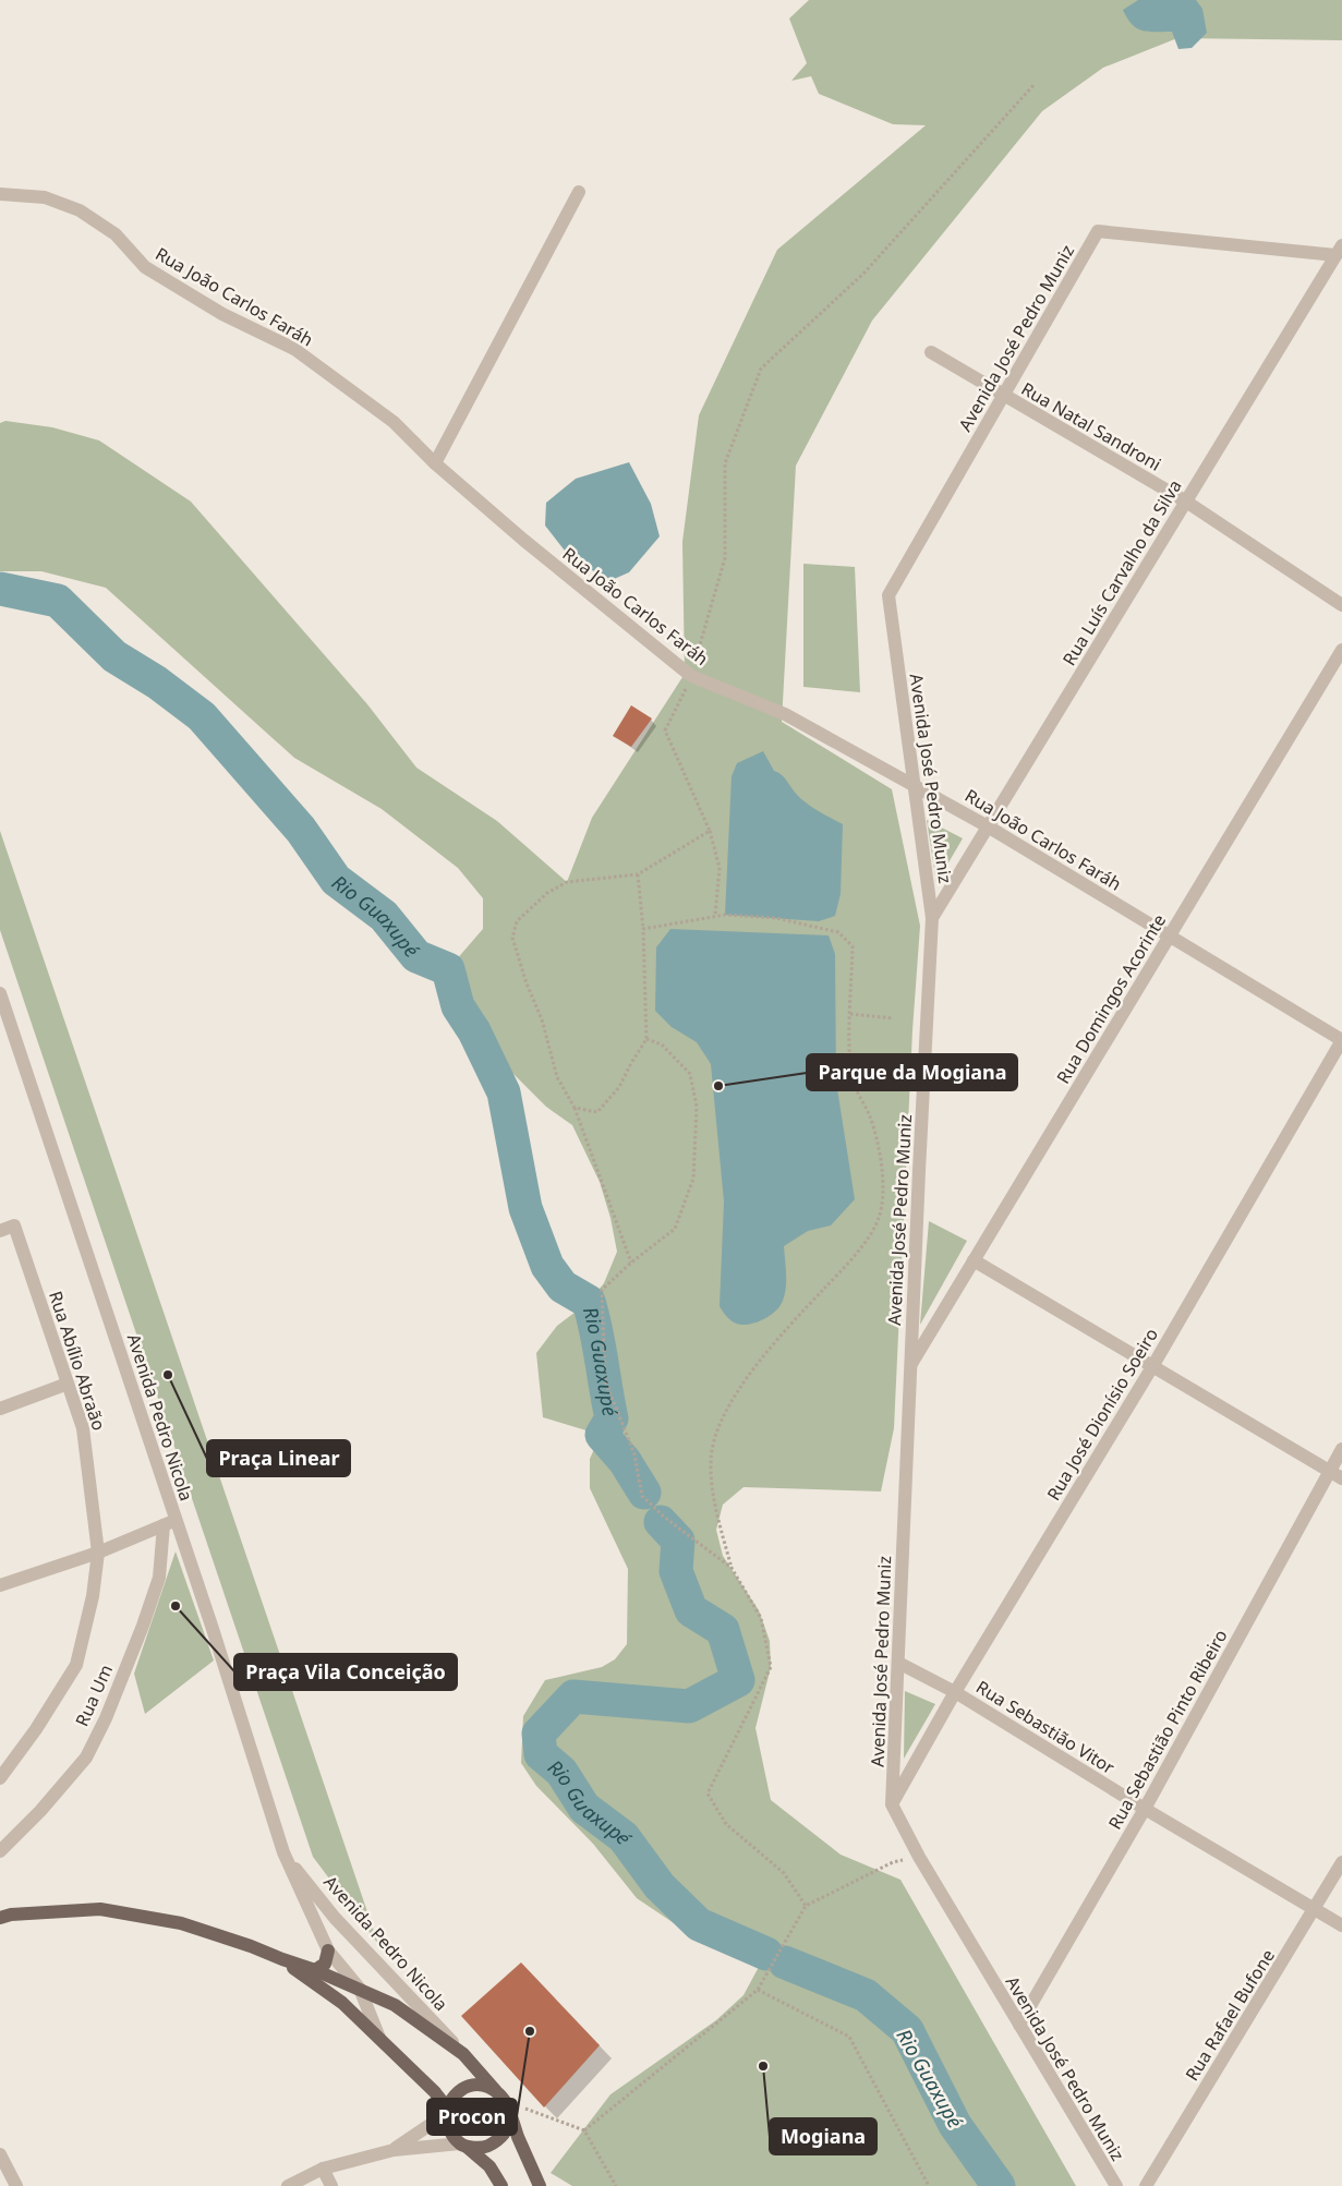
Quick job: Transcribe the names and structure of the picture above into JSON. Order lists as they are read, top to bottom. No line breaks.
{"streets":{"street":["Rua João Carlos Faráh","Avenida José Pedro Muniz","Rua Natal Sandroni","Rua Luís Carvalho da Silva","Rua Domingos Acorinte","Rua Abílio Abraão","Rua José Dionísio Soeiro","Avenida Pedro Nicola","Rua Um","Rua Sebastião Vitor","Rua Sebastião Pinto Ribeiro","Rua Rafael Bufone"]},"crossings":[["Rua João Carlos Faráh","Avenida José Pedro Muniz"],["Rua João Carlos Faráh","Rua Luís Carvalho da Silva"],["Rua João Carlos Faráh","Rua Domingos Acorinte"],["Rua João Carlos Faráh","Rua José Dionísio Soeiro"],["Avenida José Pedro Muniz","Rua Natal Sandroni"],["Avenida José Pedro Muniz","Rua Luís Carvalho da Silva"],["Avenida José Pedro Muniz","Rua Domingos Acorinte"],["Avenida José Pedro Muniz","Rua José Dionísio Soeiro"],["Avenida José Pedro Muniz","Rua Sebastião Vitor"],["Avenida José Pedro Muniz","Rua Sebastião Pinto Ribeiro"],["Rua Natal Sandroni","Rua Luís Carvalho da Silva"],["Rua José Dionísio Soeiro","Rua Sebastião Vitor"],["Avenida Pedro Nicola","Rua Um"],["Rua Sebastião Vitor","Rua Sebastião Pinto Ribeiro"],["Rua Sebastião Vitor","Rua Rafael Bufone"]],"water":["Rio Guaxupé"],"places":["Parque da Mogiana","Praça Linear","Praça Vila Conceição","Procon","Mogiana"]}
